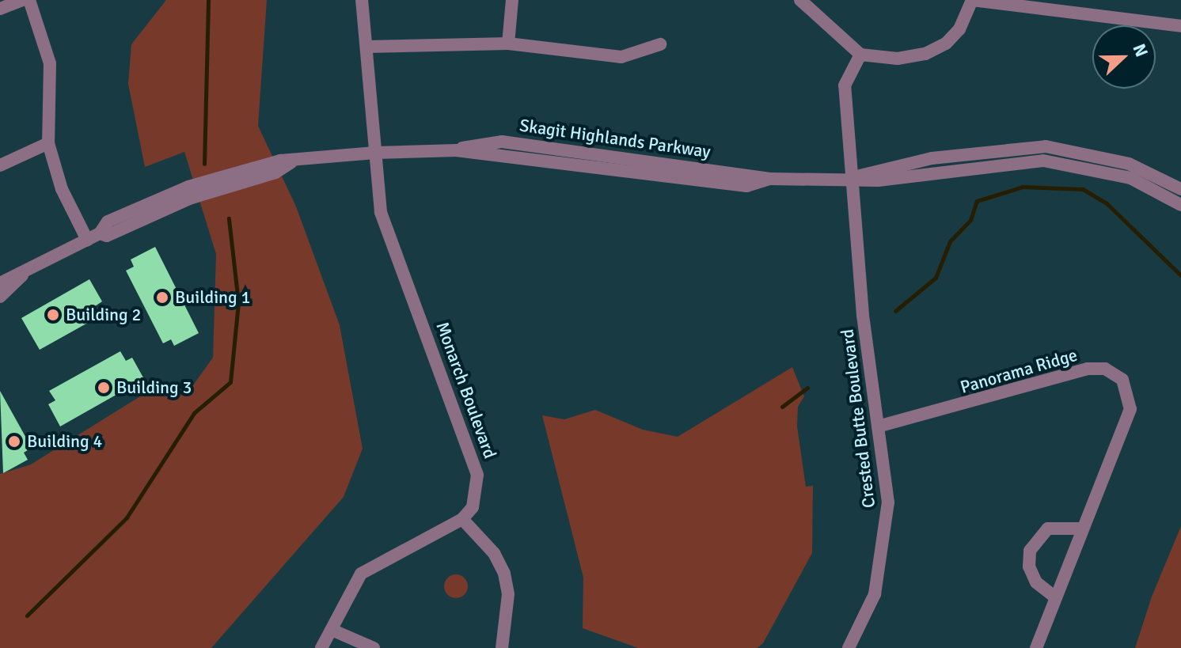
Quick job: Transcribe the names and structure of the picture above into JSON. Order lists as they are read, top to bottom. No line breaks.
{"streets":{"street":["Skagit Highlands Parkway","Panorama Ridge","Monarch Boulevard","Crested Butte Boulevard"]},"crossings":[["Skagit Highlands Parkway","Monarch Boulevard"],["Skagit Highlands Parkway","Crested Butte Boulevard"],["Panorama Ridge","Crested Butte Boulevard"]],"places":["Building 1","Building 2","Building 3","Building 4"],"north":"right"}
